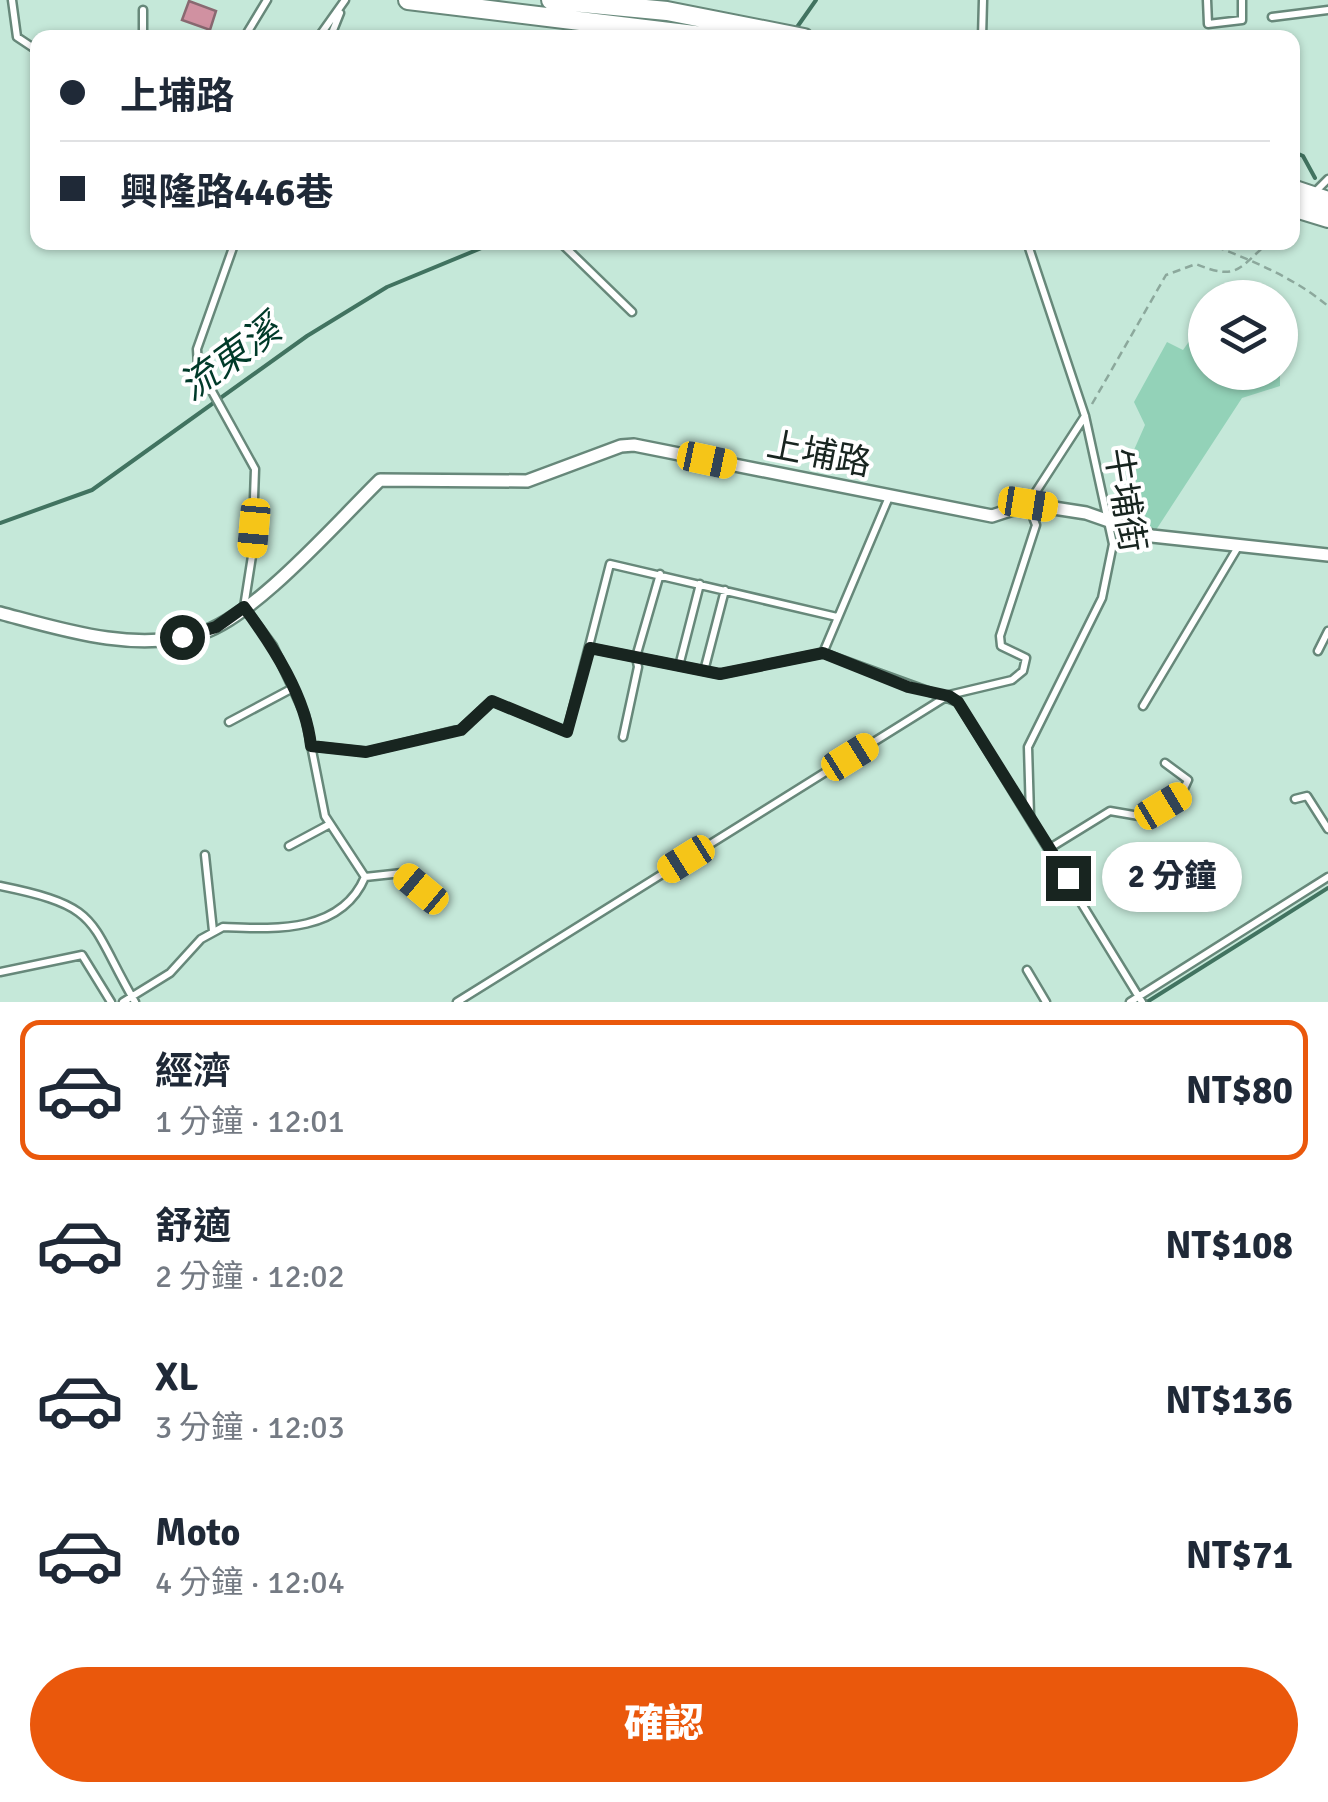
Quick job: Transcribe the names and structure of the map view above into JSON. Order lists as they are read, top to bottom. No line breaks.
{"streets":{"street":["上埔路"],"lane":["牛埔街"]},"crossings":[["上埔路","牛埔街"]],"water":["流東溪"],"page":{"banner":["上埔路","興隆路446巷"],"bubble":"2 分鐘","list":[{"name":"經濟","note":"1 分鐘 · 12:01","value":"NT$80"},{"name":"舒適","note":"2 分鐘 · 12:02","value":"NT$108"},{"name":"XL","note":"3 分鐘 · 12:03","value":"NT$136"},{"name":"Moto","note":"4 分鐘 · 12:04","value":"NT$71"}],"buttons":"確認"}}
